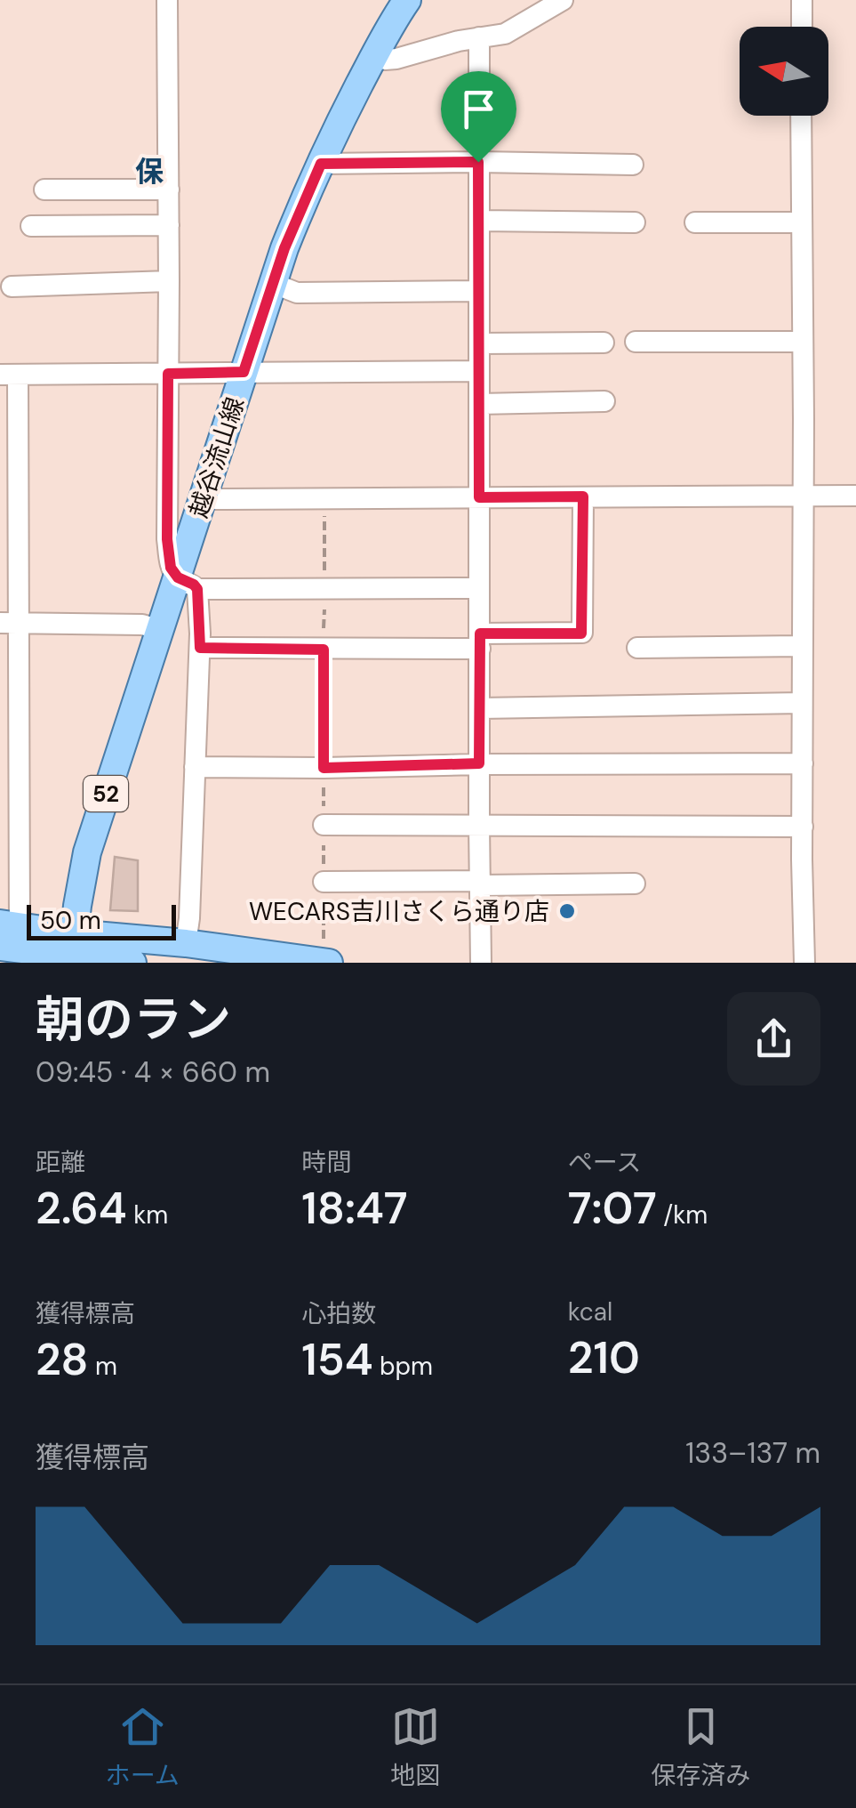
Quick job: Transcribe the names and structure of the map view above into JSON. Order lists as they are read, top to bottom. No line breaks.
{"streets":{"main road":["越谷流山線","52"]},"districts":["保"],"places":["WECARS吉川さくら通り店"],"scale_bar":"50 m","north":"left","page":{"scale":"50 m","heading":["朝のラン","09:45 · 4 × 660 m"],"stats":[["距離","2.64 km"],["時間","18:47"],["ペース","7:07 /km"],["獲得標高","28 m"],["心拍数","154 bpm"],["kcal","210"]],"chart":["獲得標高","133–137 m"],"tabs":["ホーム","地図","保存済み"]}}
